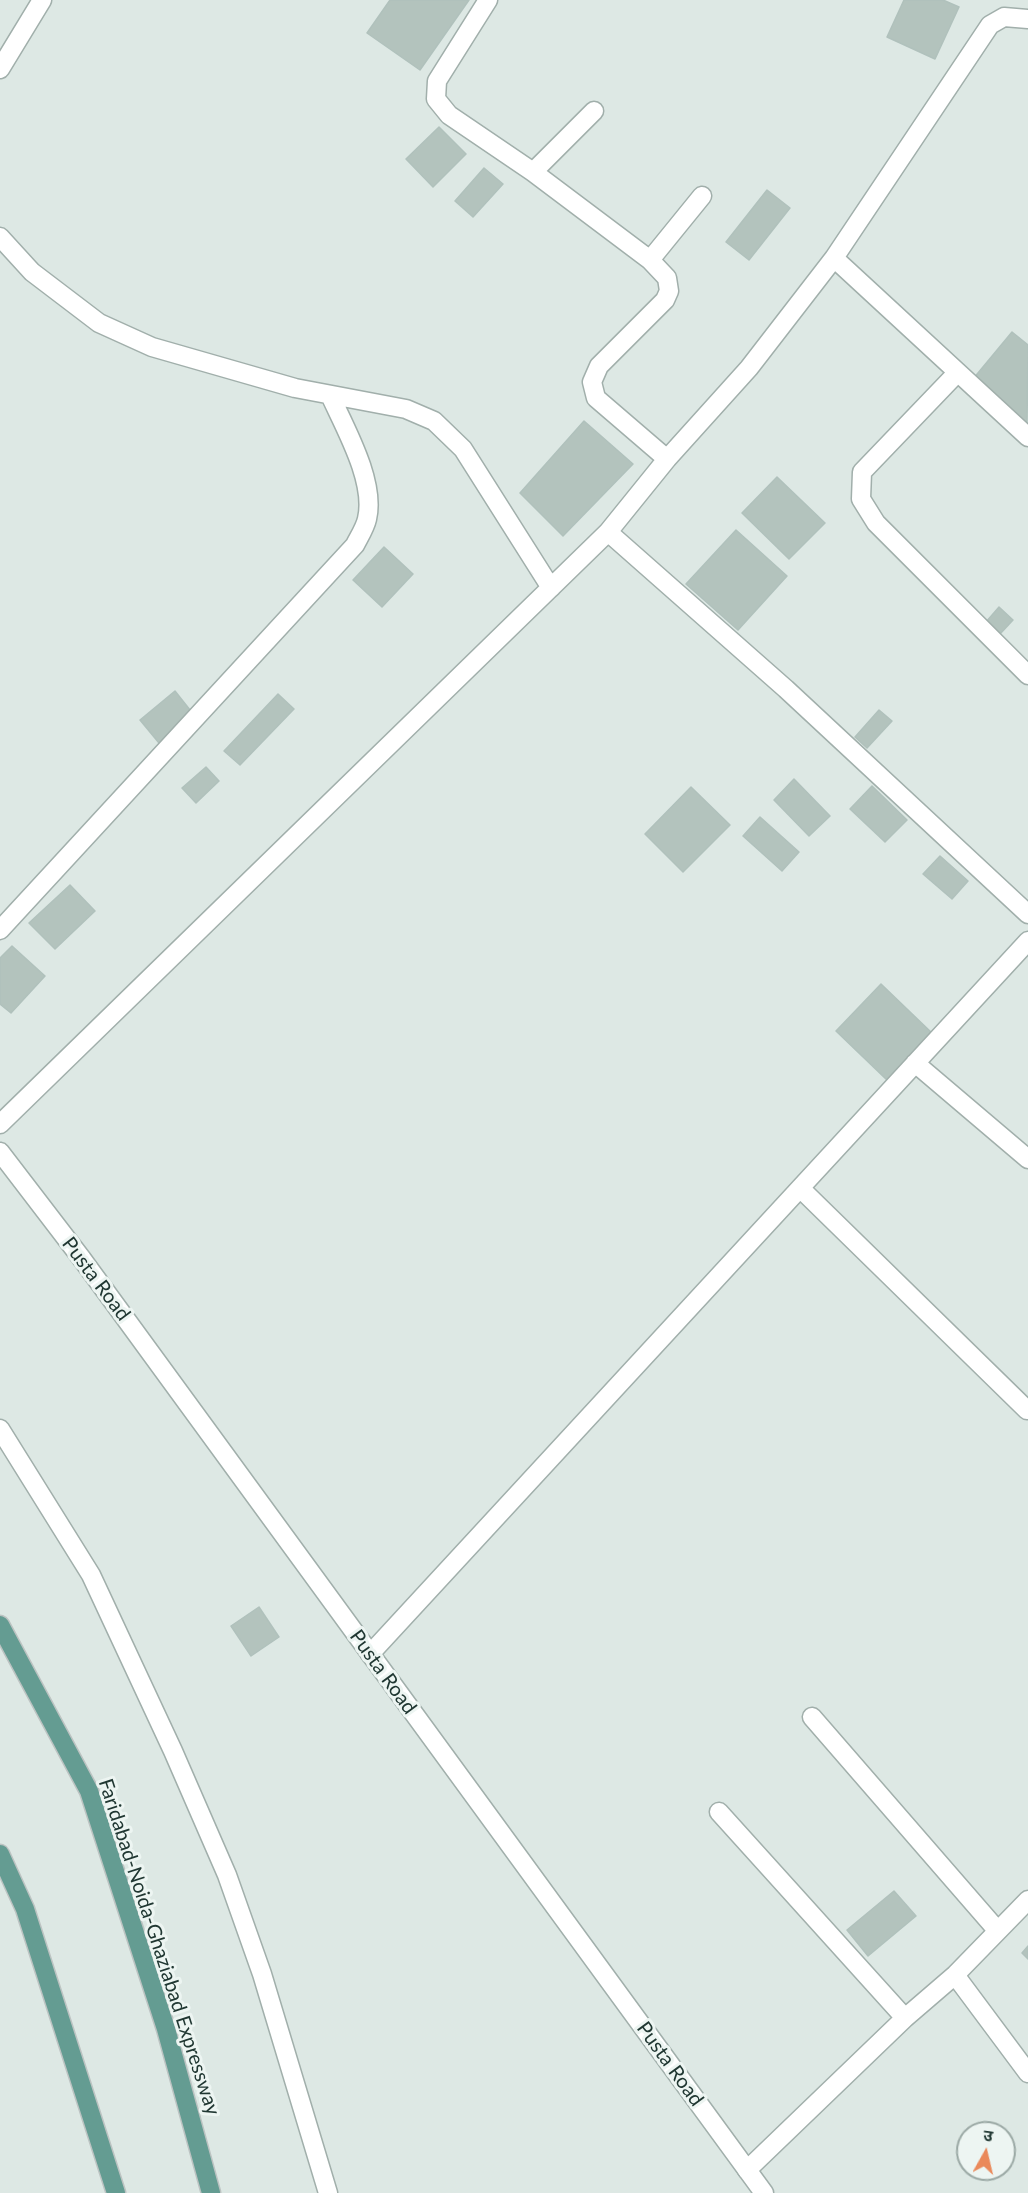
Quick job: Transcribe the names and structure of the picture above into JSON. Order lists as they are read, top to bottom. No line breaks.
{"streets":{"main road":["Faridabad-Noida-Ghaziabad Expressway"],"street":["Pusta Road"]},"north":"top"}
